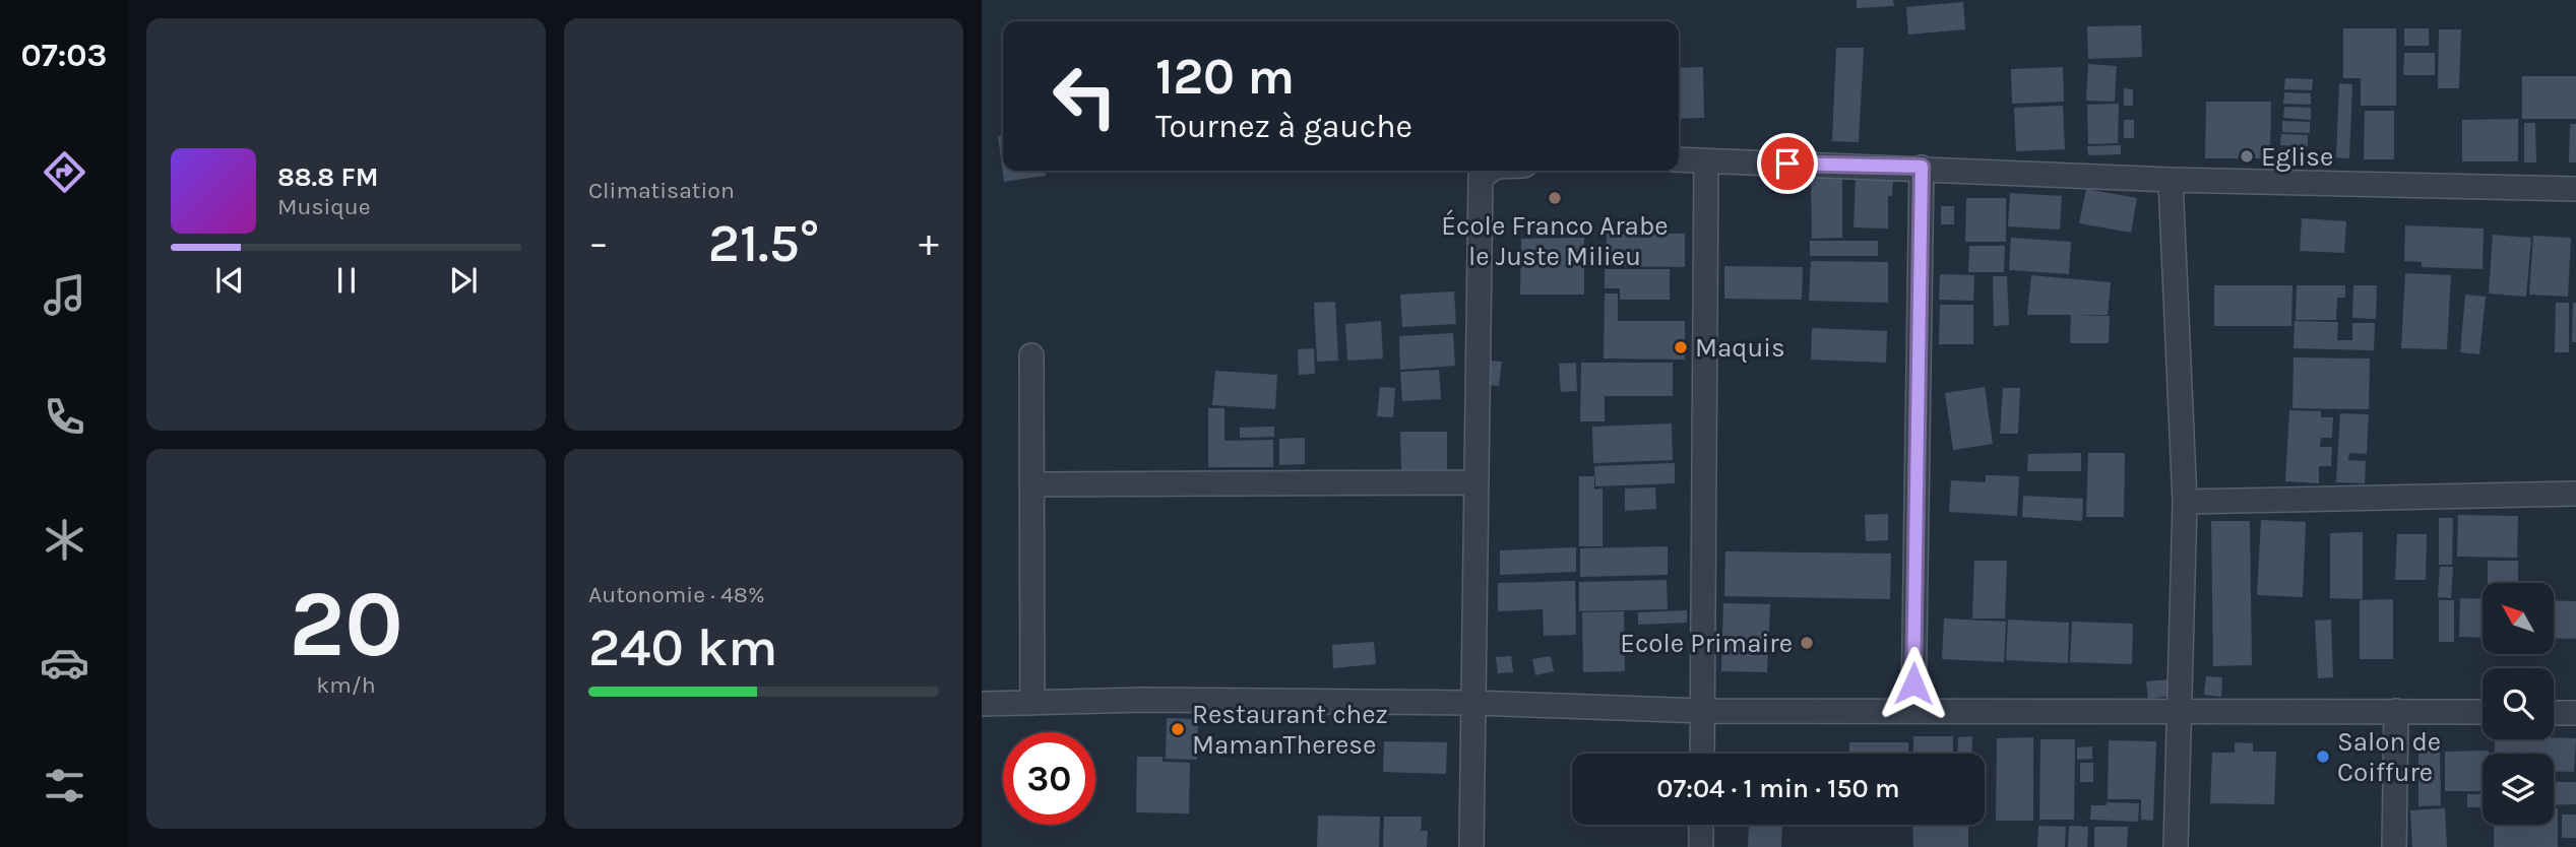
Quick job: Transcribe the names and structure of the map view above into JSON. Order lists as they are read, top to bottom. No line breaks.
{"places":["Eglise","École Franco Arabe le Juste Milieu","Maquis","Ecole Primaire","Restaurant chez MamanTherese","Salon de Coiffure"],"north":"top left","page":{"tabs":"07:03","tile":["Climatisation",["20","km/h"],["Autonomie · 48%","240 km"]],"turn":["120 m","Tournez à gauche"],"song":["88.8 FM","Musique"],"heat":["−","21.5°","+"],"limit":"30","trip":"07:04 · 1 min · 150 m"}}
